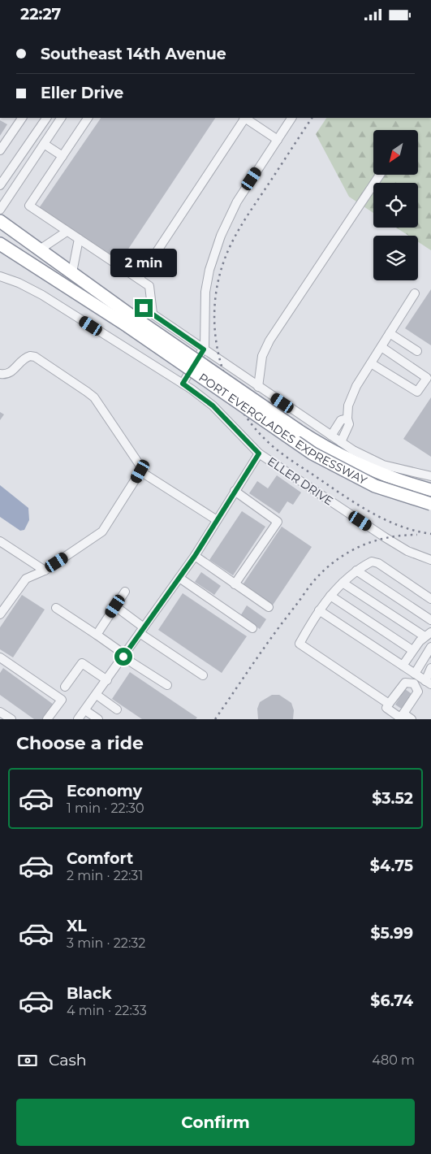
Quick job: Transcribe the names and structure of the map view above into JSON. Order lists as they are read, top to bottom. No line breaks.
{"streets":{"highway":["PORT EVERGLADES EXPRESSWAY"],"street":["ELLER DRIVE"]},"north":"bottom left","page":{"status":"22:27","banner":["Southeast 14th Avenue","Eller Drive"],"bubble":"2 min","heading":"Choose a ride","list":[{"name":"Economy","note":"1 min · 22:30","value":"$3.52"},{"name":"Comfort","note":"2 min · 22:31","value":"$4.75"},{"name":"XL","note":"3 min · 22:32","value":"$5.99"},{"name":"Black","note":"4 min · 22:33","value":"$6.74"}],"pay":["Cash","480 m"],"buttons":"Confirm"}}
